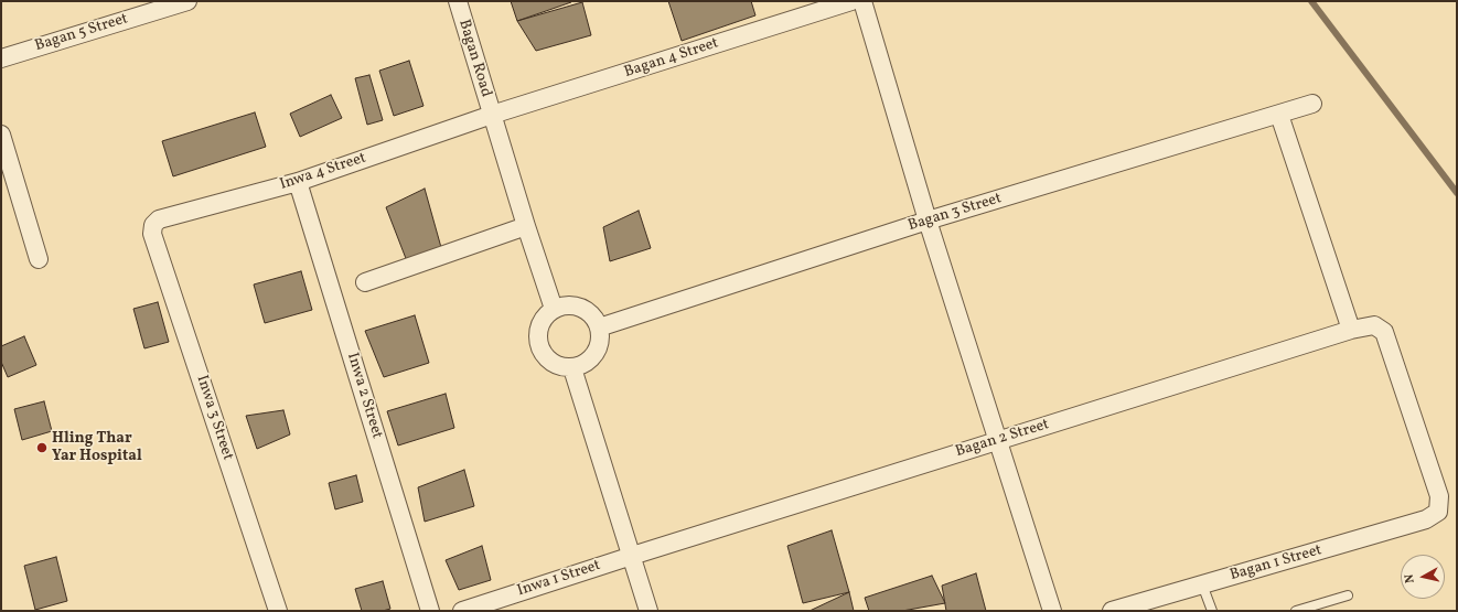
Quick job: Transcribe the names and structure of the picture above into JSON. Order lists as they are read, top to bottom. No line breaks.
{"streets":{"street":["Bagan 5 Street","Bagan Road","Bagan 4 Street","Inwa 4 Street","Bagan 3 Street","Inwa 2 Street","Inwa 3 Street","Bagan 2 Street","Bagan 1 Street","Inwa 1 Street"]},"crossings":[["Bagan Road","Bagan 4 Street"],["Bagan Road","Inwa 4 Street"],["Bagan Road","Bagan 3 Street"],["Bagan 4 Street","Inwa 4 Street"],["Inwa 4 Street","Inwa 2 Street"],["Inwa 4 Street","Inwa 3 Street"],["Bagan 2 Street","Bagan 1 Street"],["Bagan 2 Street","Inwa 1 Street"]],"places":["Hling Thar Yar Hospital"],"north":"left"}
